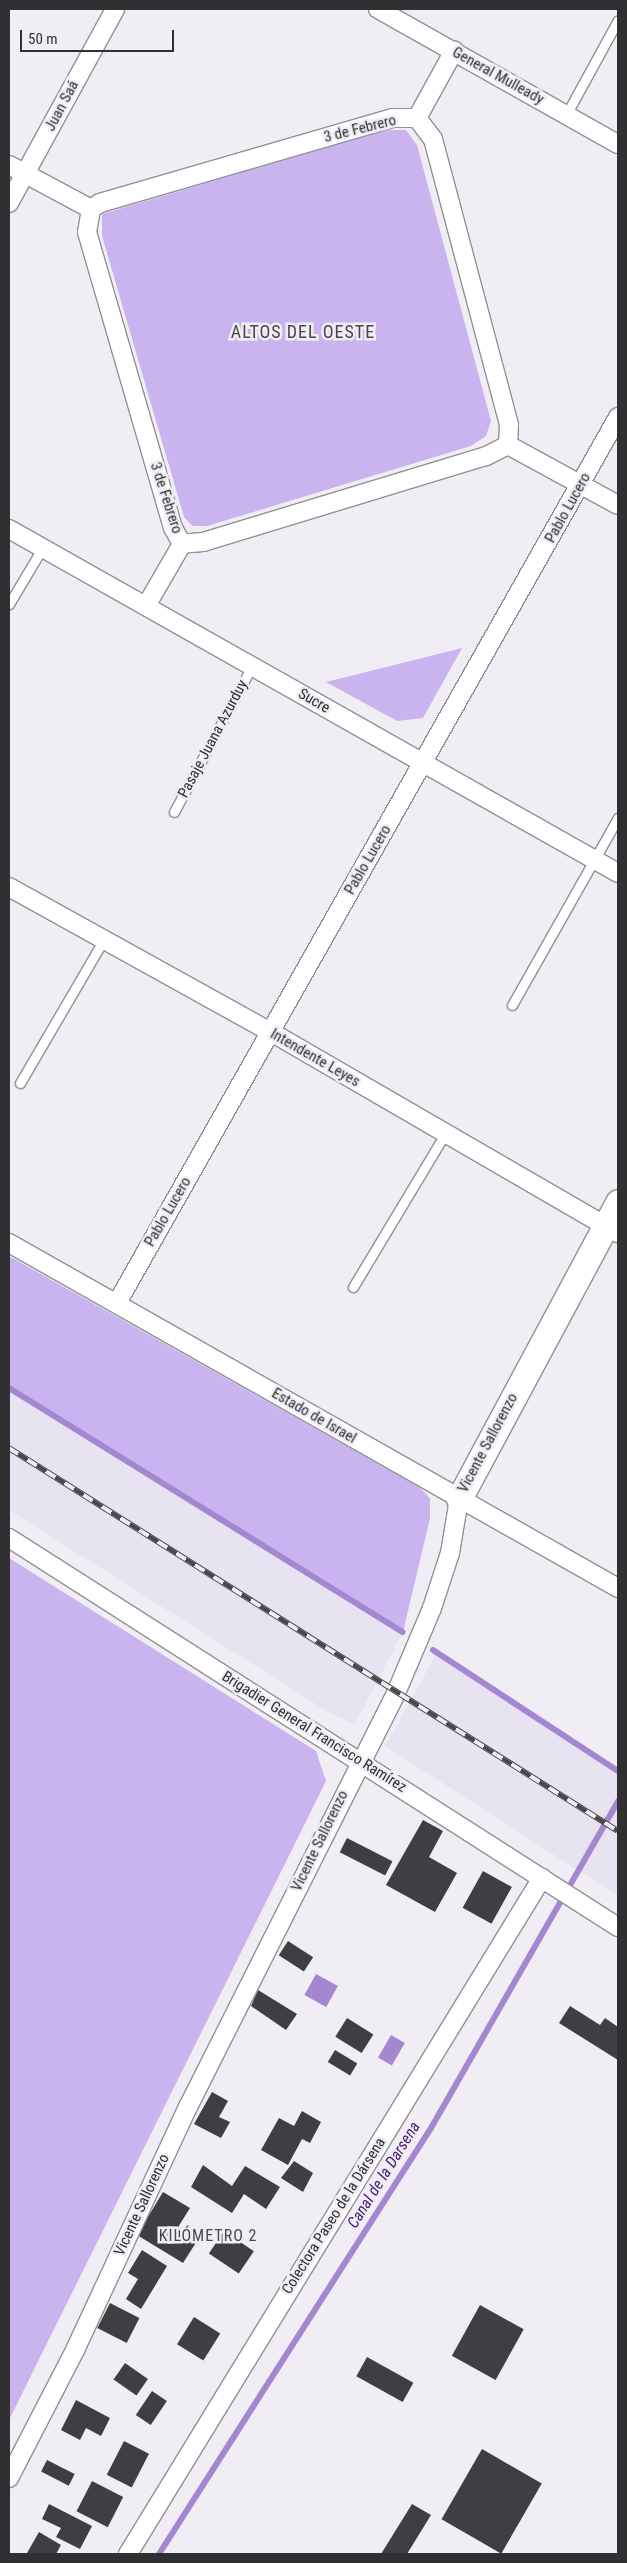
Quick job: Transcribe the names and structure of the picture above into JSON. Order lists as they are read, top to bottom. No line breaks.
{"streets":{"street":["General Mulleady","Juan Saá","3 de Febrero","Pablo Lucero","Sucre","Intendente Leyes","Estado de Israel","Vicente Sallorenzo","Brigadier General Francisco Ramírez","Colectora Paseo de la Dársena"],"lane":["Pasaje Juana Azurduy"]},"crossings":[["Pablo Lucero","Sucre"],["Pablo Lucero","Intendente Leyes"],["Pablo Lucero","Estado de Israel"],["Sucre","Pasaje Juana Azurduy"],["Intendente Leyes","Vicente Sallorenzo"],["Estado de Israel","Vicente Sallorenzo"],["Vicente Sallorenzo","Brigadier General Francisco Ramírez"],["Brigadier General Francisco Ramírez","Colectora Paseo de la Dársena"]],"districts":["ALTOS DEL OESTE","KILÓMETRO 2"],"water":["Canal de la Darsena"],"scale_bar":"50 m"}
